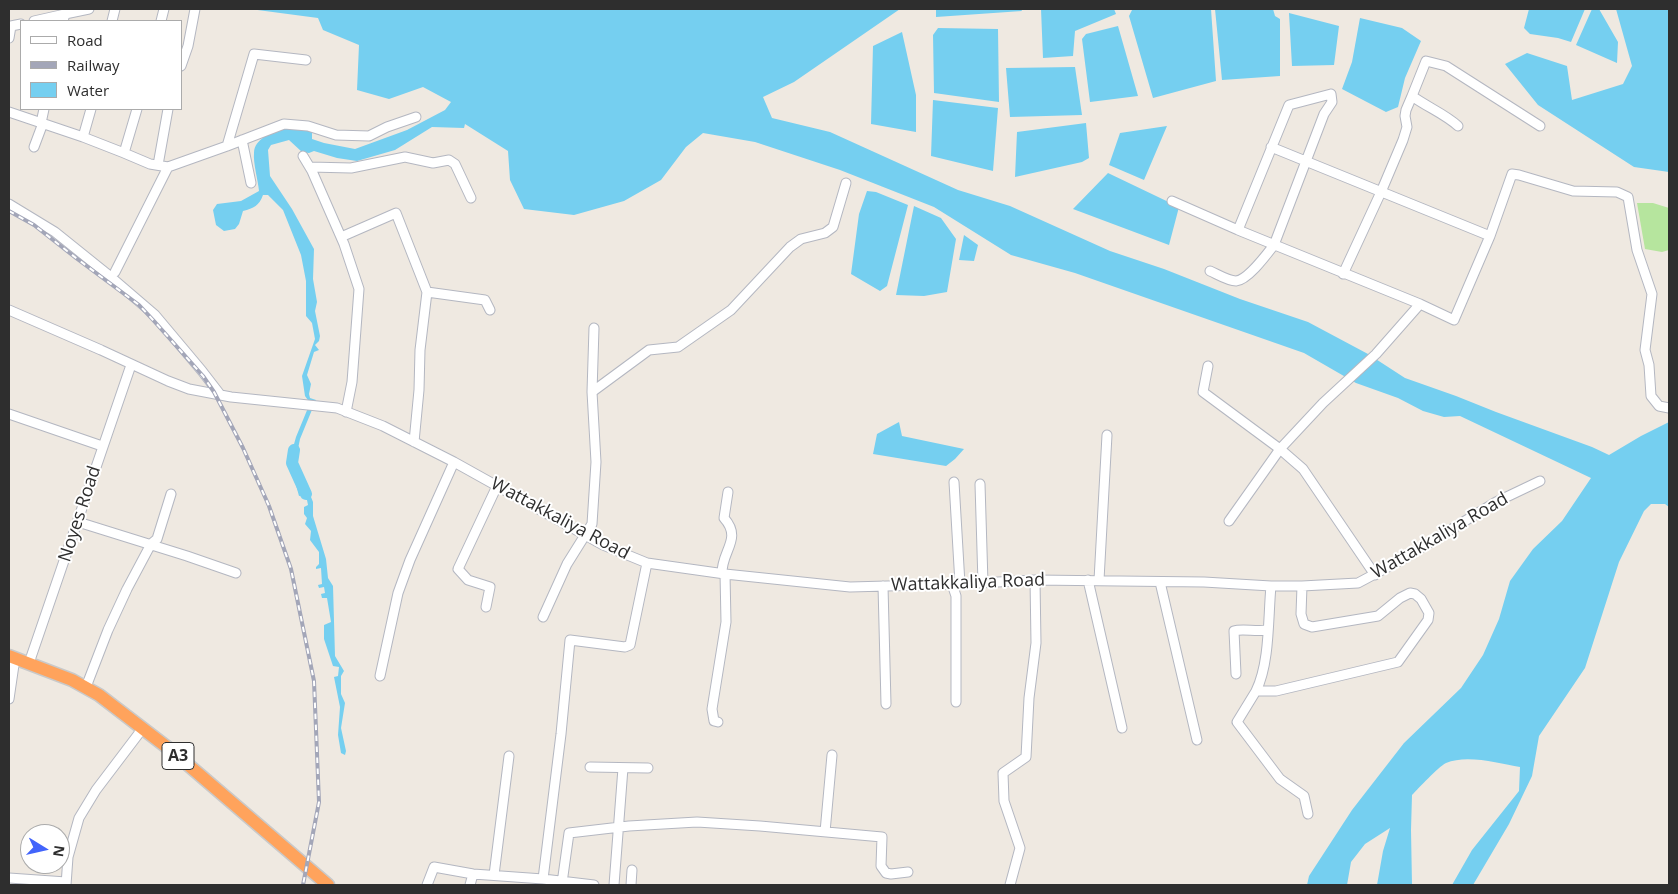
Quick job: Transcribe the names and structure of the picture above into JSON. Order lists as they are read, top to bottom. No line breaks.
{"streets":{"highway":["A3"],"street":["Noyes Road","Wattakkaliya Road"]},"crossings":[["Noyes Road","Wattakkaliya Road"],["Noyes Road","A3"]],"legend":["Road","Railway","Water"],"north":"right"}
